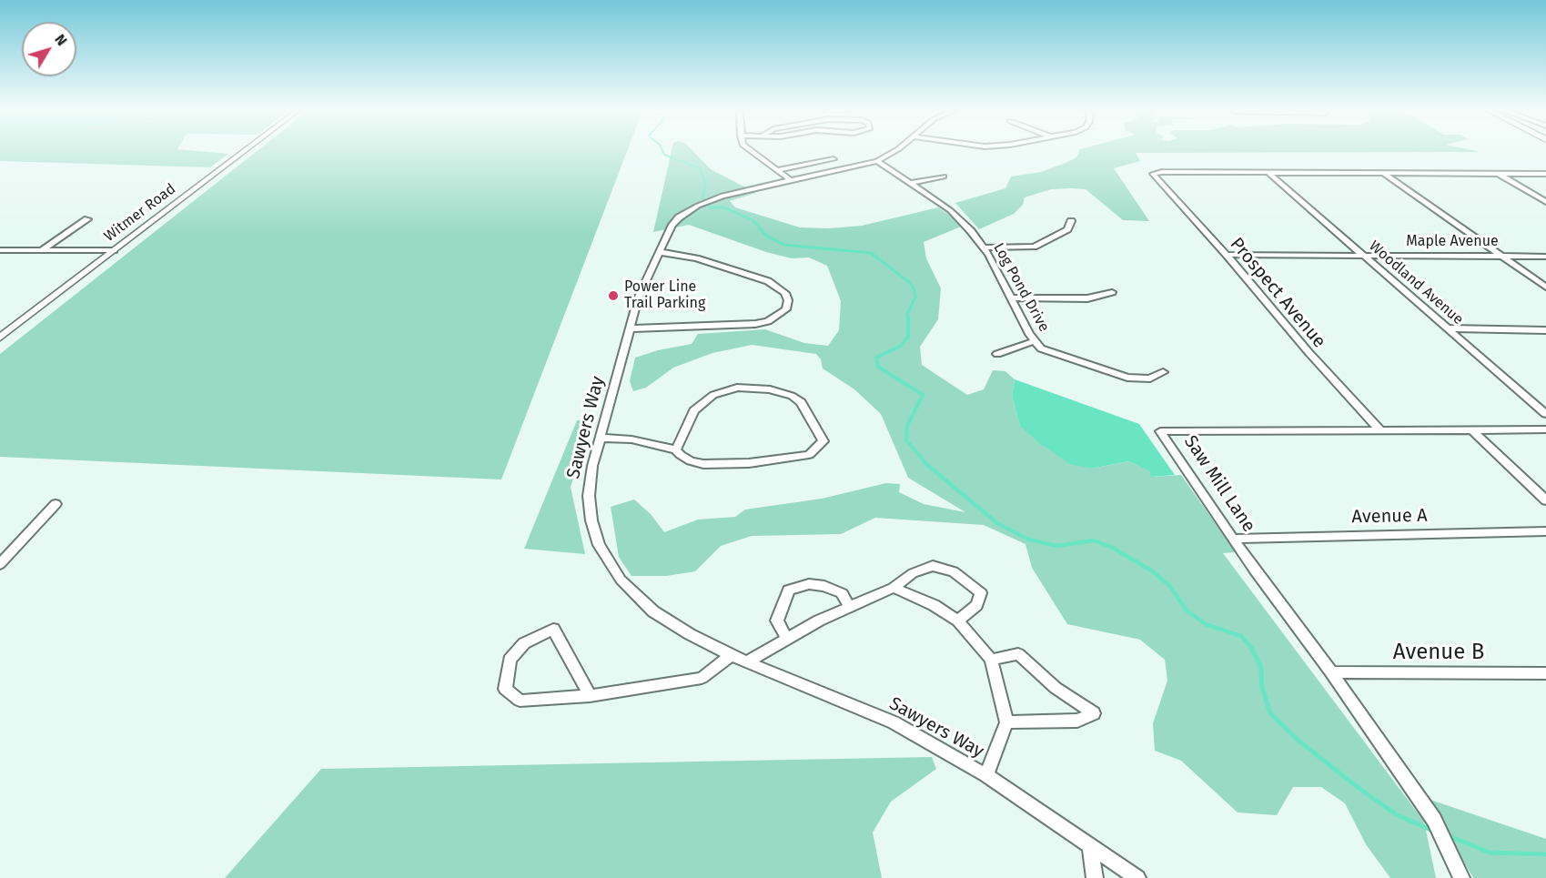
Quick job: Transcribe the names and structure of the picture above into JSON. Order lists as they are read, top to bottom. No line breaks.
{"streets":{"street":["Witmer Road","Maple Avenue","Woodland Avenue","Log Pond Drive","Prospect Avenue","Sawyers Way","Saw Mill Lane","Avenue A","Avenue B"]},"crossings":[["Maple Avenue","Woodland Avenue"],["Maple Avenue","Prospect Avenue"],["Woodland Avenue","Prospect Avenue"],["Log Pond Drive","Sawyers Way"],["Prospect Avenue","Saw Mill Lane"],["Saw Mill Lane","Avenue A"],["Saw Mill Lane","Avenue B"]],"places":["Power Line Trail Parking"],"north":"top right"}
